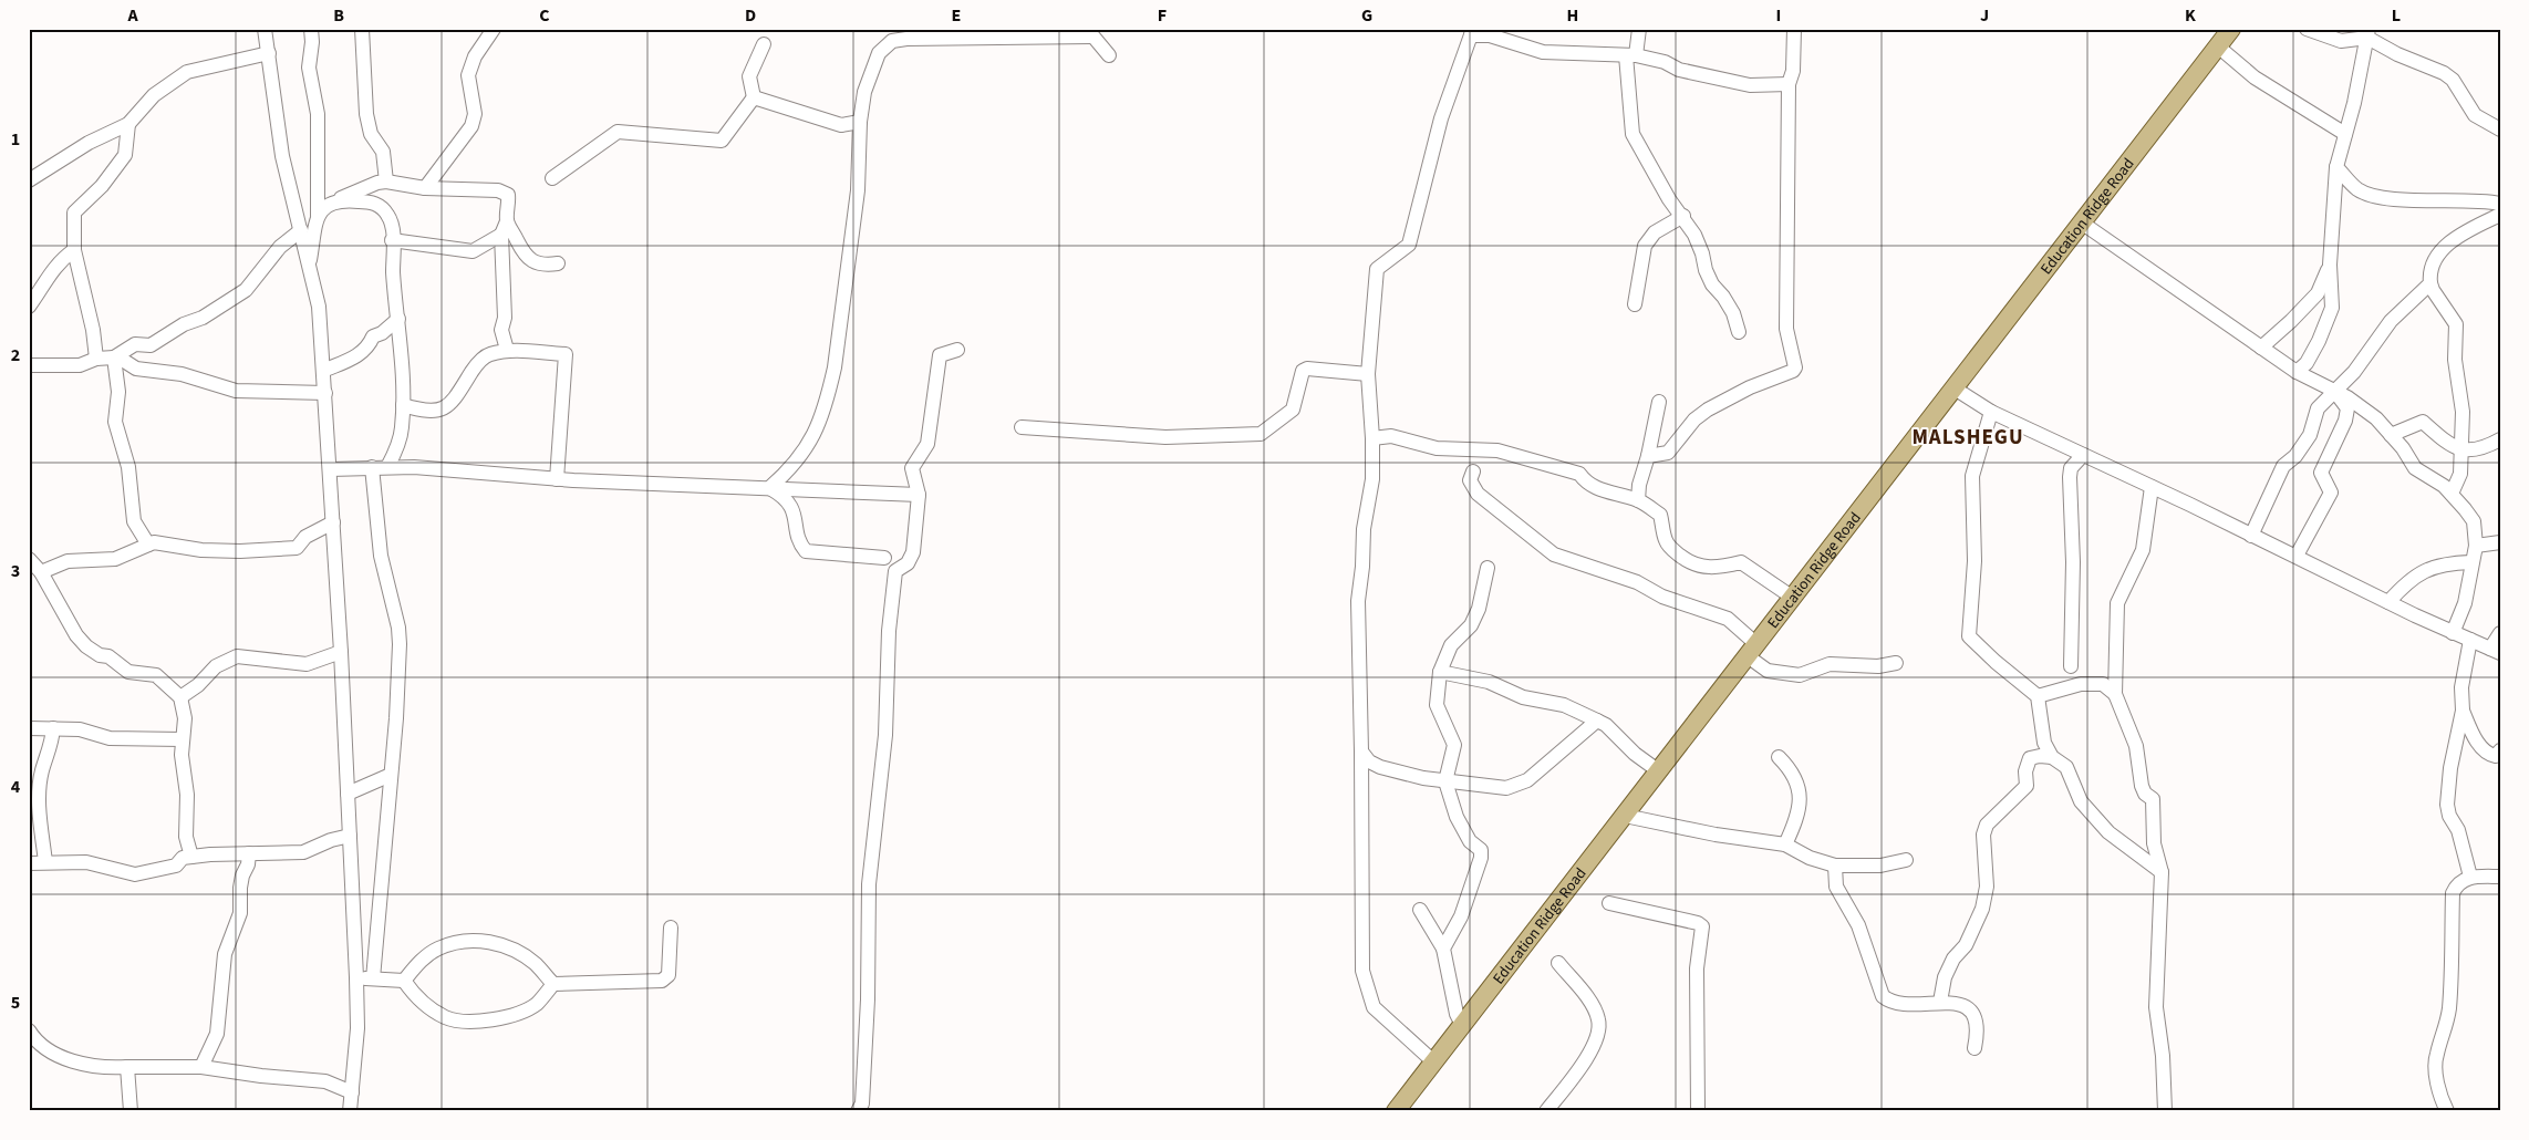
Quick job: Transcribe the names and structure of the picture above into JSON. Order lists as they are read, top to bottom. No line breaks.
{"streets":{"main road":["Education Ridge Road"]},"districts":["MALSHEGU"],"grid":{"columns":["A","B","C","D","E","F","G","H","I","J","K","L"],"rows":["1","2","3","4","5"]}}
